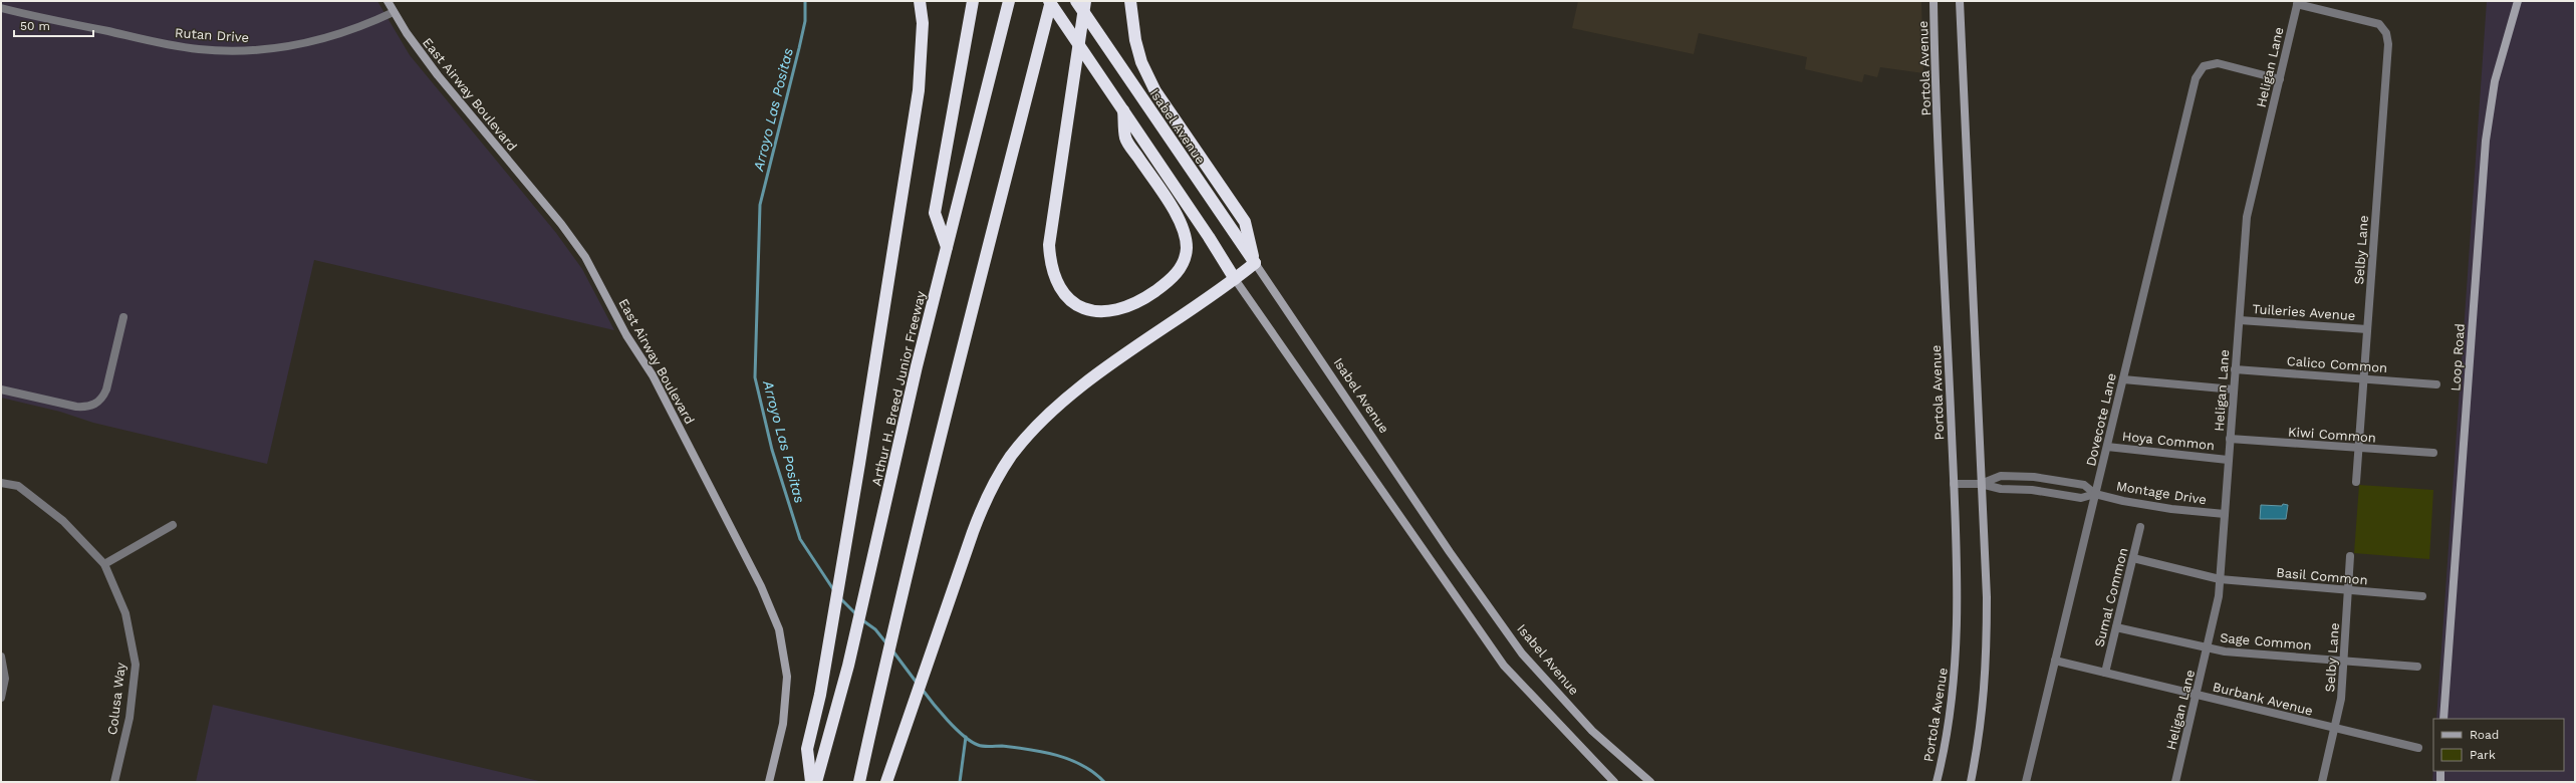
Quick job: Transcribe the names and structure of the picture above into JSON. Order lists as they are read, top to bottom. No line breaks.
{"streets":{"highway":["Isabel Avenue","Arthur H. Breed Junior Freeway"],"main road":["Portola Avenue","East Airway Boulevard","Loop Road"],"street":["Rutan Drive","Heligan Lane","Selby Lane","Tuileries Avenue","Calico Common","Dovecote Lane","Kiwi Common","Hoya Common","Montage Drive","Basil Common","Sumal Common","Sage Common","Colusa Way","Burbank Avenue"]},"crossings":[["Rutan Drive","East Airway Boulevard"],["Heligan Lane","Selby Lane"],["Heligan Lane","Tuileries Avenue"],["Heligan Lane","Calico Common"],["Heligan Lane","Dovecote Lane"],["Heligan Lane","Kiwi Common"],["Heligan Lane","Hoya Common"],["Heligan Lane","Montage Drive"],["Heligan Lane","Basil Common"],["Heligan Lane","Sage Common"],["Heligan Lane","Burbank Avenue"],["Portola Avenue","Montage Drive"],["Selby Lane","Tuileries Avenue"],["Selby Lane","Calico Common"],["Selby Lane","Kiwi Common"],["Selby Lane","Basil Common"],["Selby Lane","Sage Common"],["Selby Lane","Burbank Avenue"],["Dovecote Lane","Hoya Common"],["Dovecote Lane","Montage Drive"],["Dovecote Lane","Burbank Avenue"],["Basil Common","Sumal Common"],["Sumal Common","Sage Common"],["Sumal Common","Burbank Avenue"]],"water":["Arroyo Las Positas"],"legend":["Road","Park"],"scale_bar":"50 m"}
